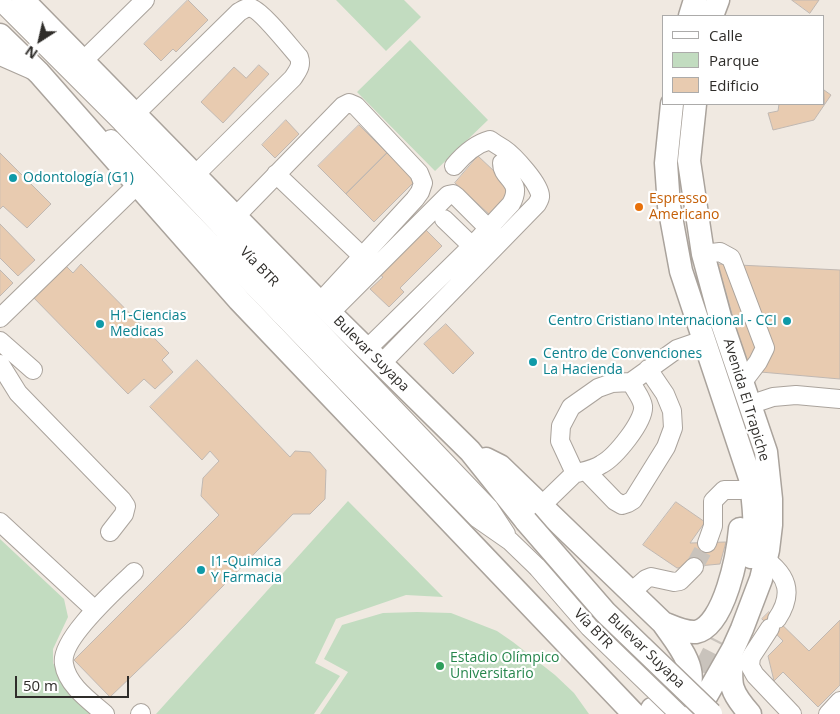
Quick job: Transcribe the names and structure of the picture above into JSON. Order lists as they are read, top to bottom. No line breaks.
{"streets":{"main road":["Bulevar Suyapa","Avenida El Trapiche"],"street":["Vía BTR"]},"places":["Odontología (G1)","Espresso Americano","Centro Cristiano Internacional - CCI","H1-Ciencias Medicas","Centro de Convenciones La Hacienda","I1-Quimica Y Farmacia","Estadio Olímpico Universitario"],"legend":["Calle","Parque","Edificio"],"scale_bar":"50 m","north":"bottom left"}
